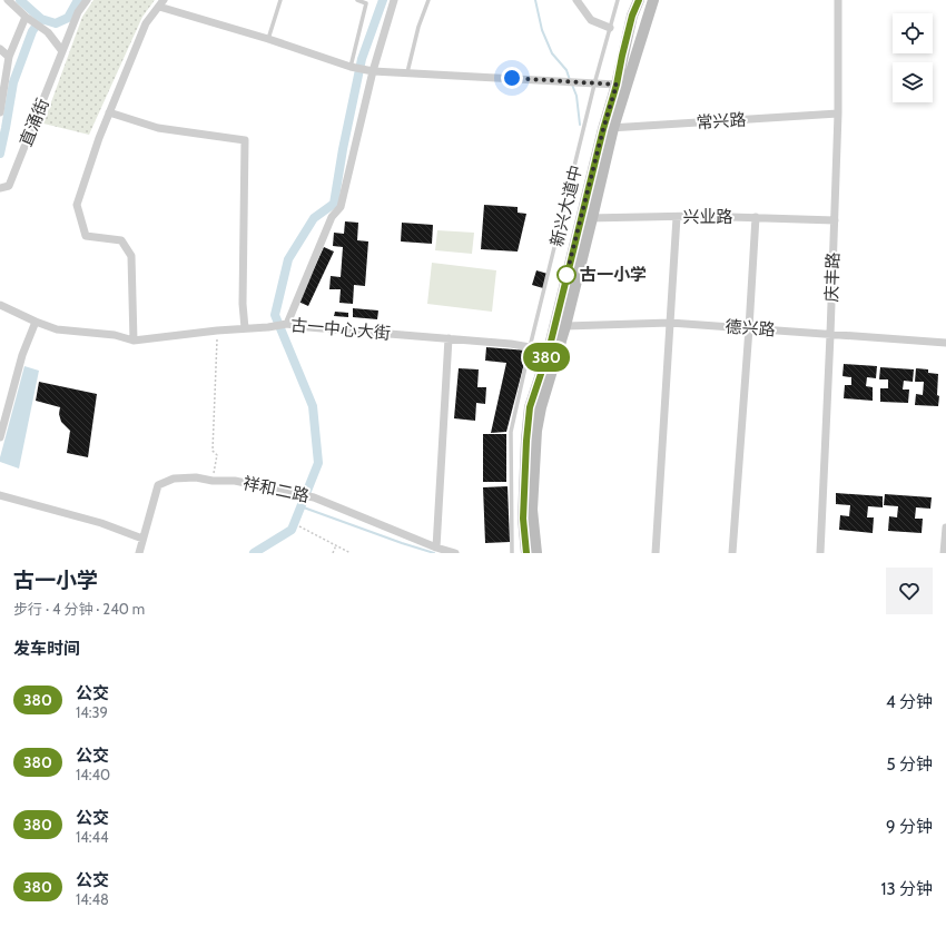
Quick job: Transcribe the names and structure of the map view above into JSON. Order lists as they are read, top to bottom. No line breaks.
{"streets":{"main road":["新兴大道中"],"street":["常兴路","直涌街","兴业路","庆丰路","德兴路","古一中心大街","祥和二路"]},"crossings":[["常兴路","新兴大道中"],["常兴路","庆丰路"],["新兴大道中","兴业路"],["新兴大道中","德兴路"],["新兴大道中","古一中心大街"],["兴业路","庆丰路"],["庆丰路","德兴路"]],"places":["古一小学"],"lines":["bus line 380"],"page":{"on_map":"380","heading":[["古一小学","步行 · 4 分钟 · 240 m"],"发车时间"],"list":[{"mark":"380","name":"公交","note":"14:39","value":"4 分钟"},{"mark":"380","name":"公交","note":"14:40","value":"5 分钟"},{"mark":"380","name":"公交","note":"14:44","value":"9 分钟"},{"mark":"380","name":"公交","note":"14:48","value":"13 分钟"}]}}
